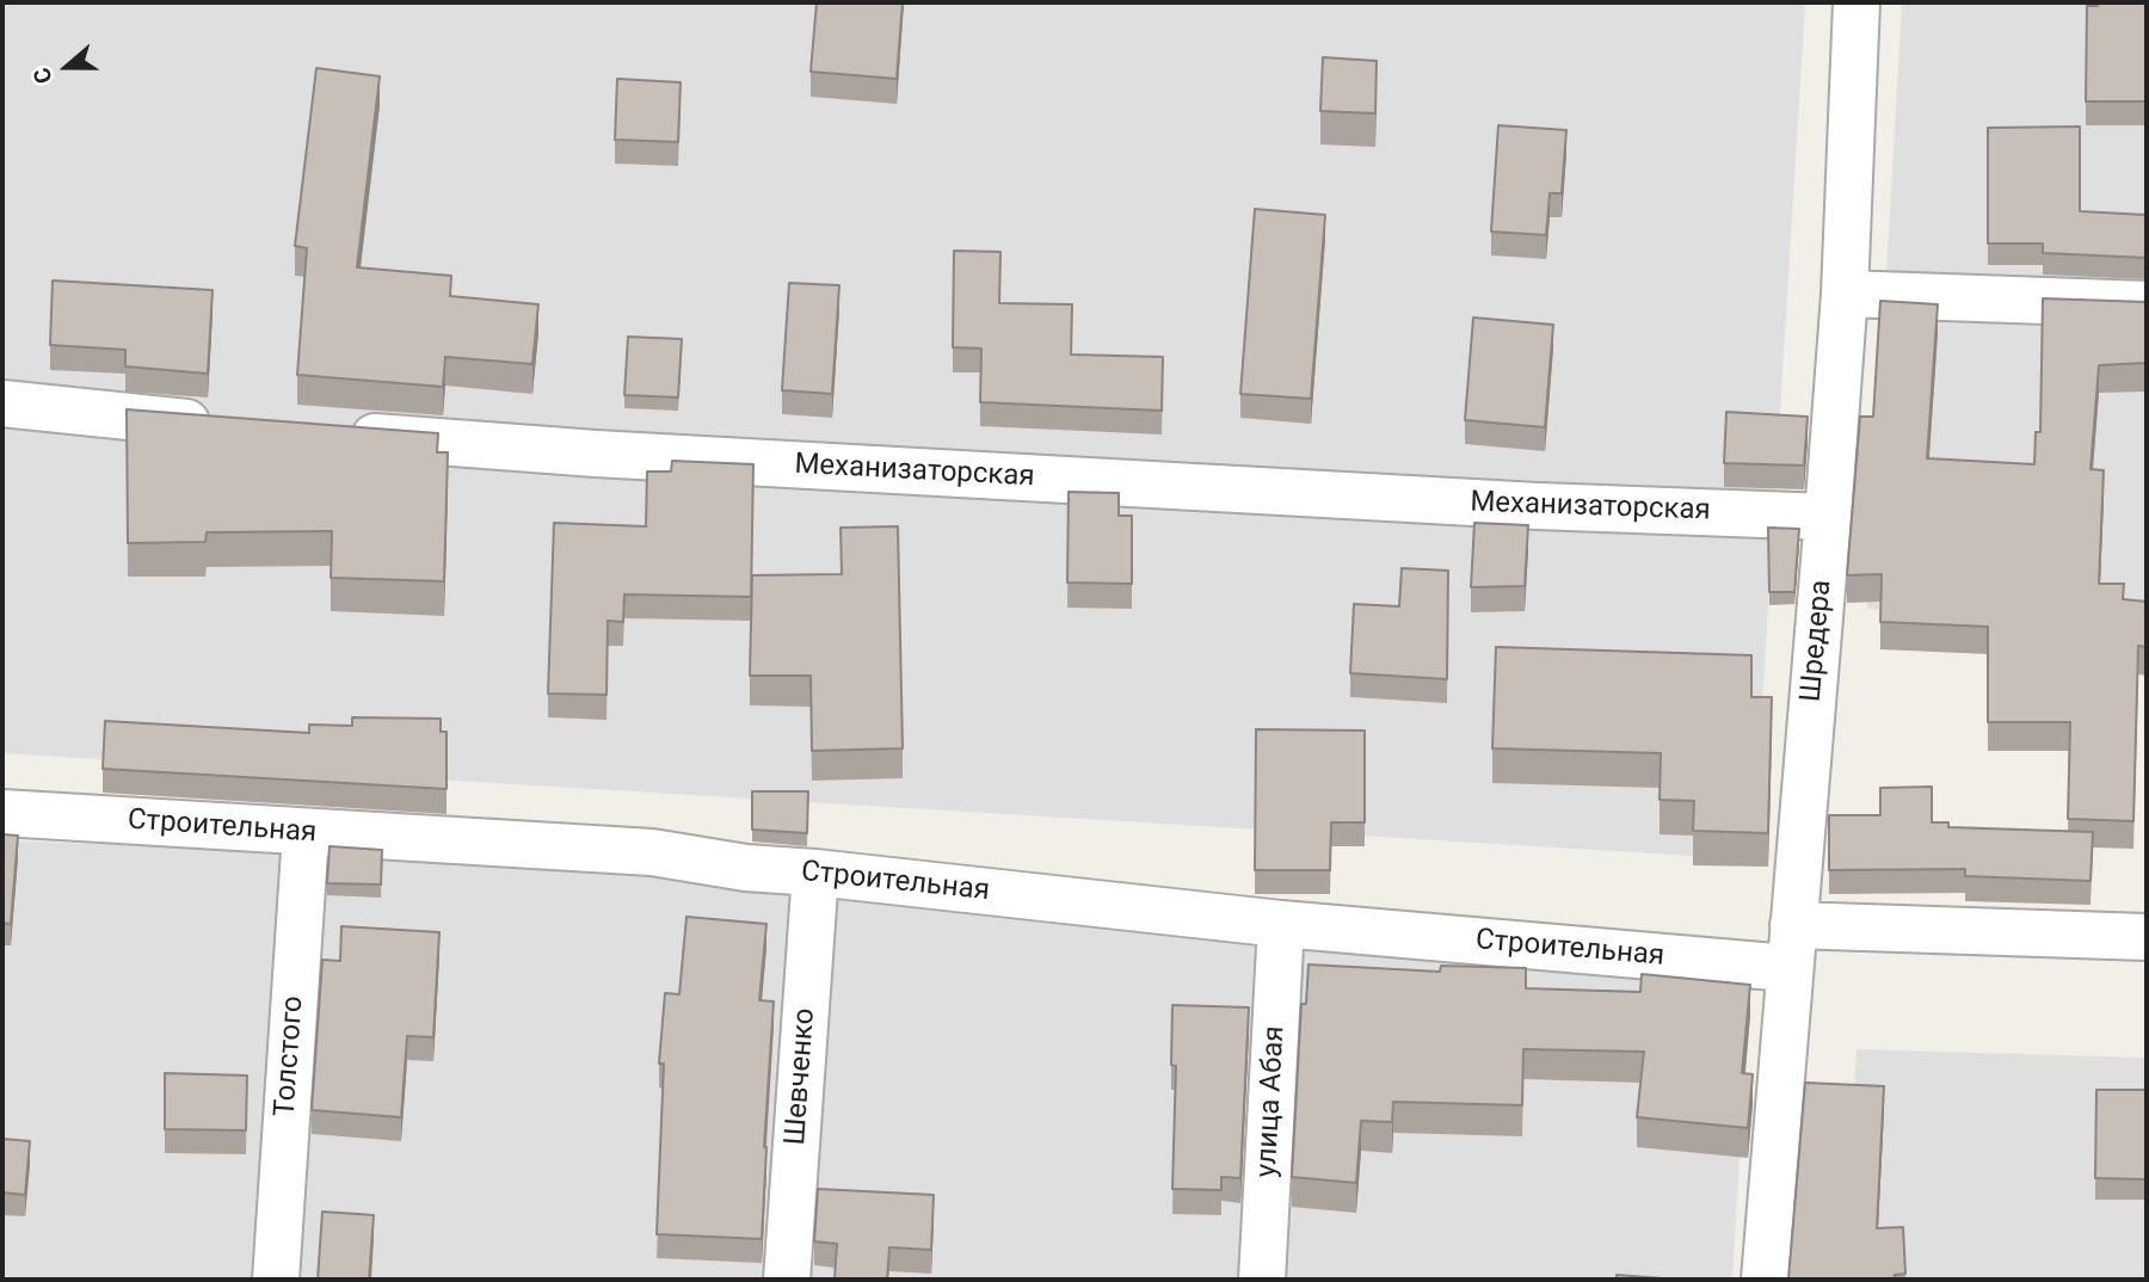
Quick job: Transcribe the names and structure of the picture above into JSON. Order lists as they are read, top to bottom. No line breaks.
{"streets":{"street":["Механизаторская","Шредера","Строительная","Толстого","Шевченко","улица Абая"]},"crossings":[["Механизаторская","Шредера"],["Шредера","Строительная"],["Строительная","Толстого"],["Строительная","Шевченко"],["Строительная","улица Абая"]],"north":"left"}
